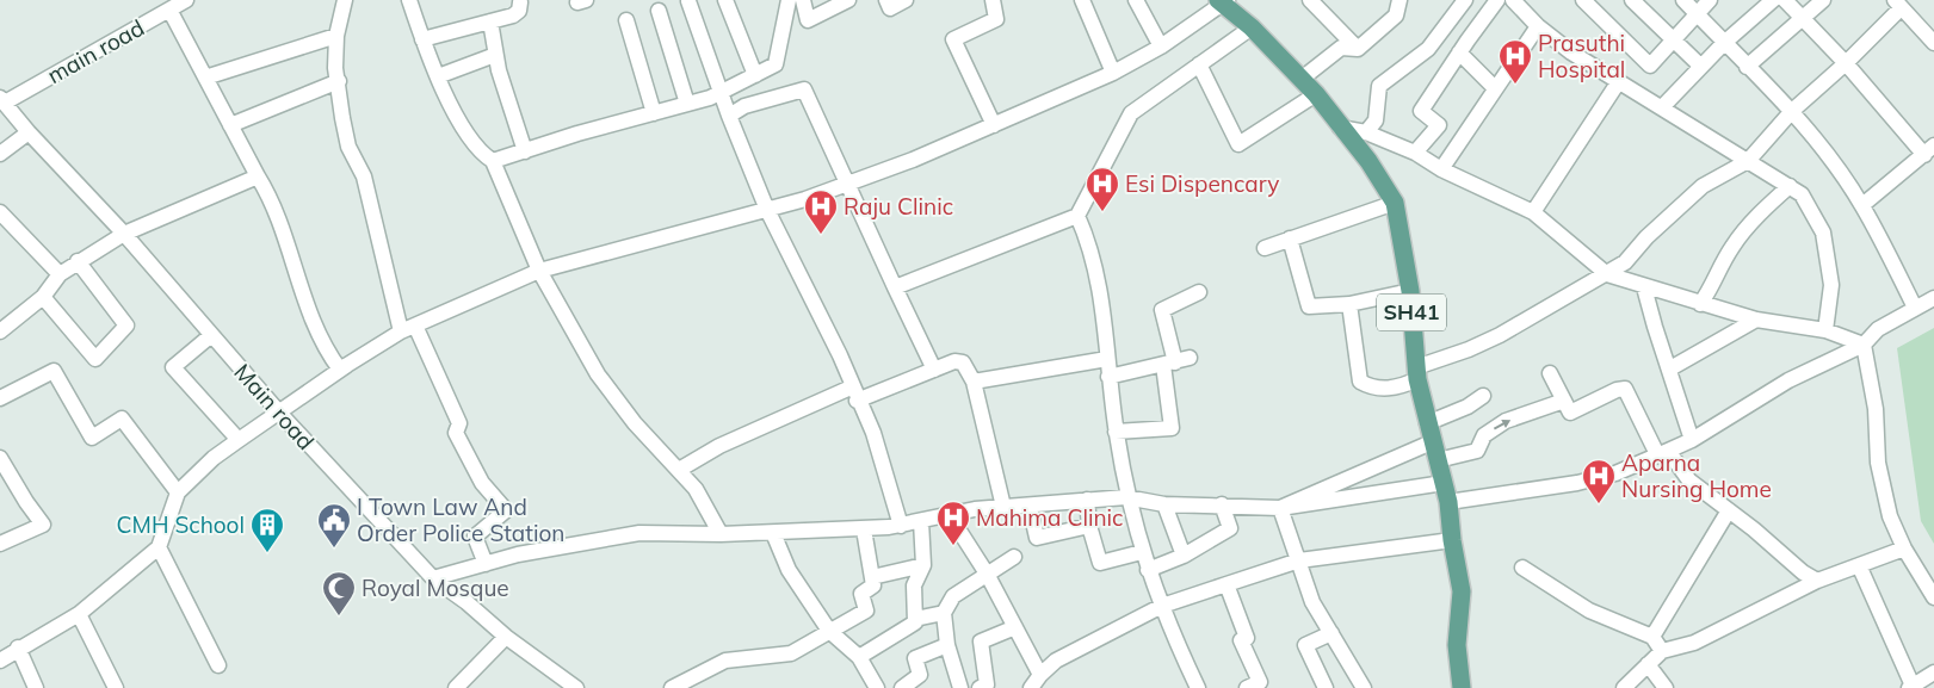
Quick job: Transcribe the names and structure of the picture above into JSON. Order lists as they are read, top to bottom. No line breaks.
{"streets":{"main road":["SH41"],"street":["main road","Main road"]},"crossings":[["main road","Main road"]],"places":{"hospital":["Prasuthi Hospital","Esi Dispencary","Raju Clinic","Aparna Nursing Home","Mahima Clinic"],"public building":["I Town Law And Order Police Station"],"building":["CMH School"],"mosque":["Royal Mosque"]}}
